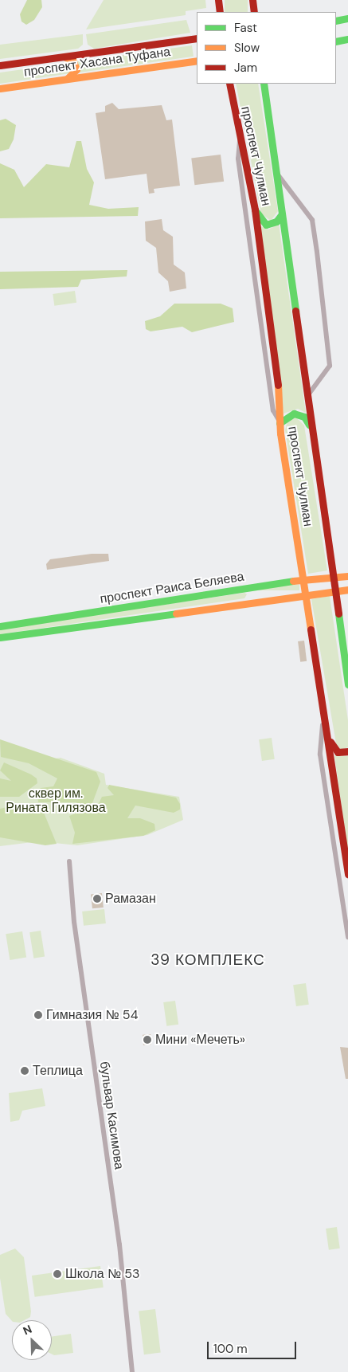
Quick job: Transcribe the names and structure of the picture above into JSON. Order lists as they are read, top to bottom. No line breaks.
{"streets":{"main road":["проспект Хасана Туфана","проспект Чулман","проспект Раиса Беляева"],"street":["бульвар Касимова"]},"crossings":[["проспект Чулман","проспект Раиса Беляева"]],"districts":["39 КОМПЛЕКС"],"parks":["сквер им. Рината Гилязова"],"places":["Рамазан","Гимназия № 54","Мини «Мечеть»","Теплица","Школа № 53"],"legend":["Fast","Slow","Jam"],"scale_bar":"100 m","north":"top left"}
